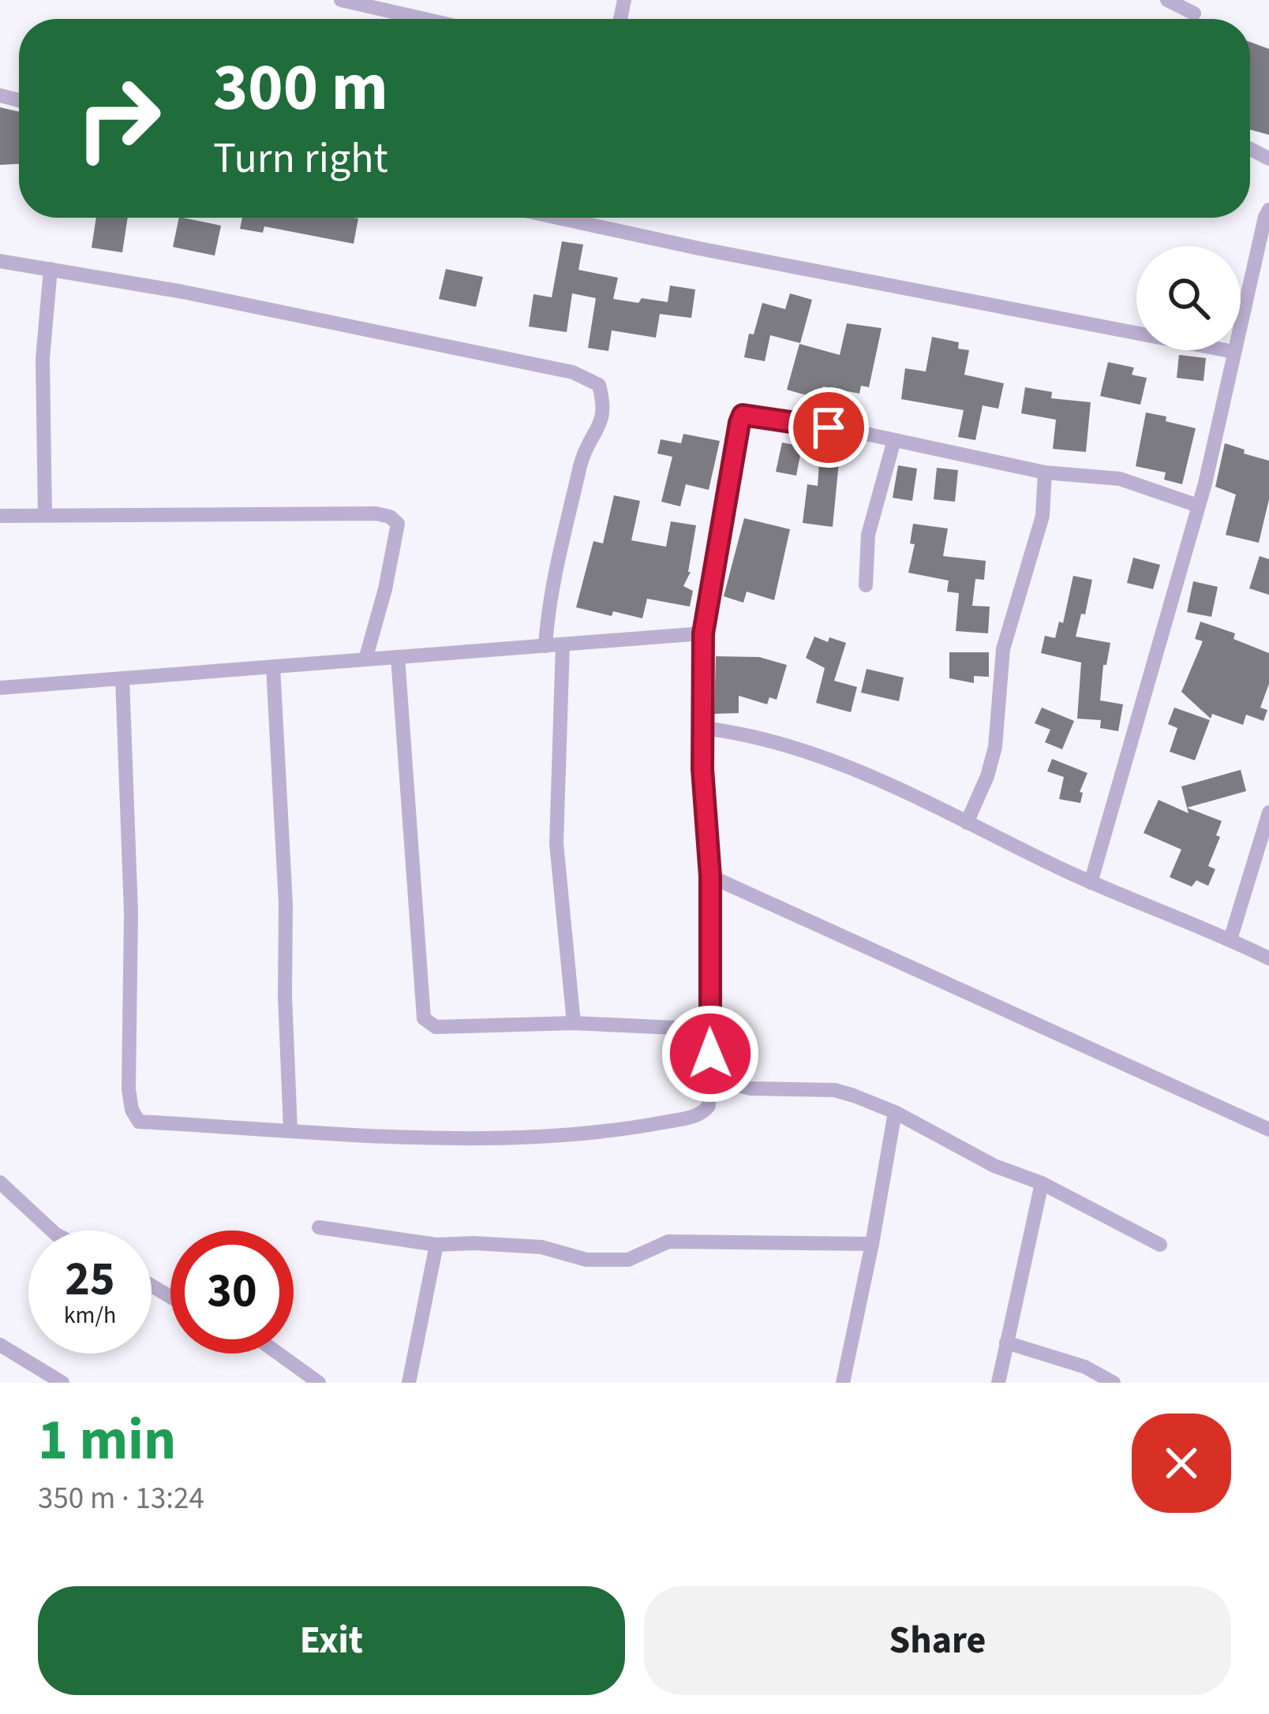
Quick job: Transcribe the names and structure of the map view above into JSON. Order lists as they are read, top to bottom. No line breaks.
{"page":{"turn":["300 m","Turn right"],"speed":"25 km/h","limit":"30","heading":["1 min","350 m · 13:24"],"buttons":["Exit","Share"]}}
